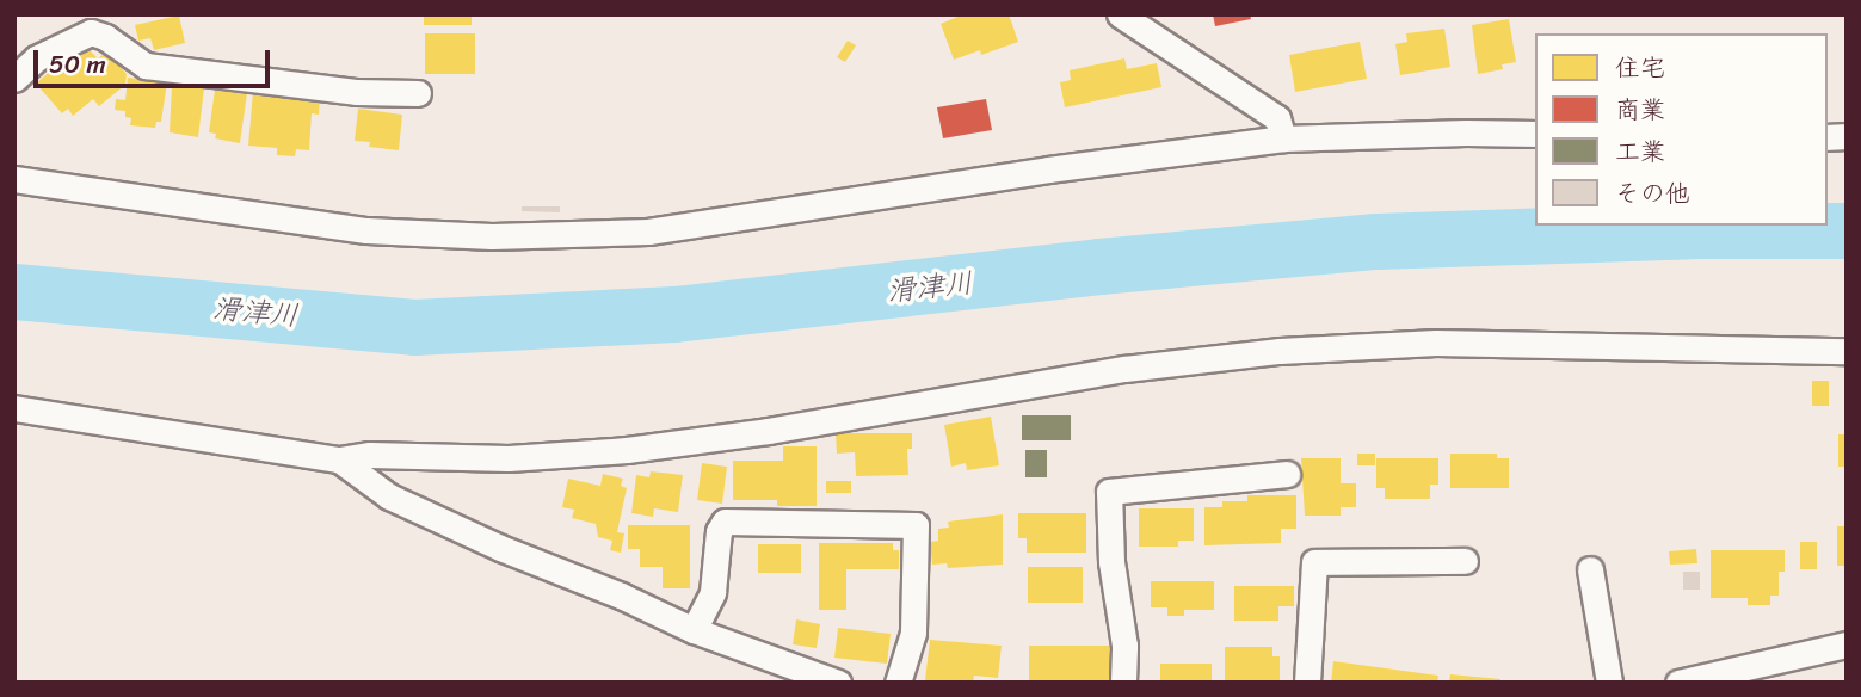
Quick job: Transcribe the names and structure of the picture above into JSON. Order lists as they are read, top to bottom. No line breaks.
{"water":["滑津川"],"legend":["住宅","商業","工業","その他"],"scale_bar":"50 m"}
